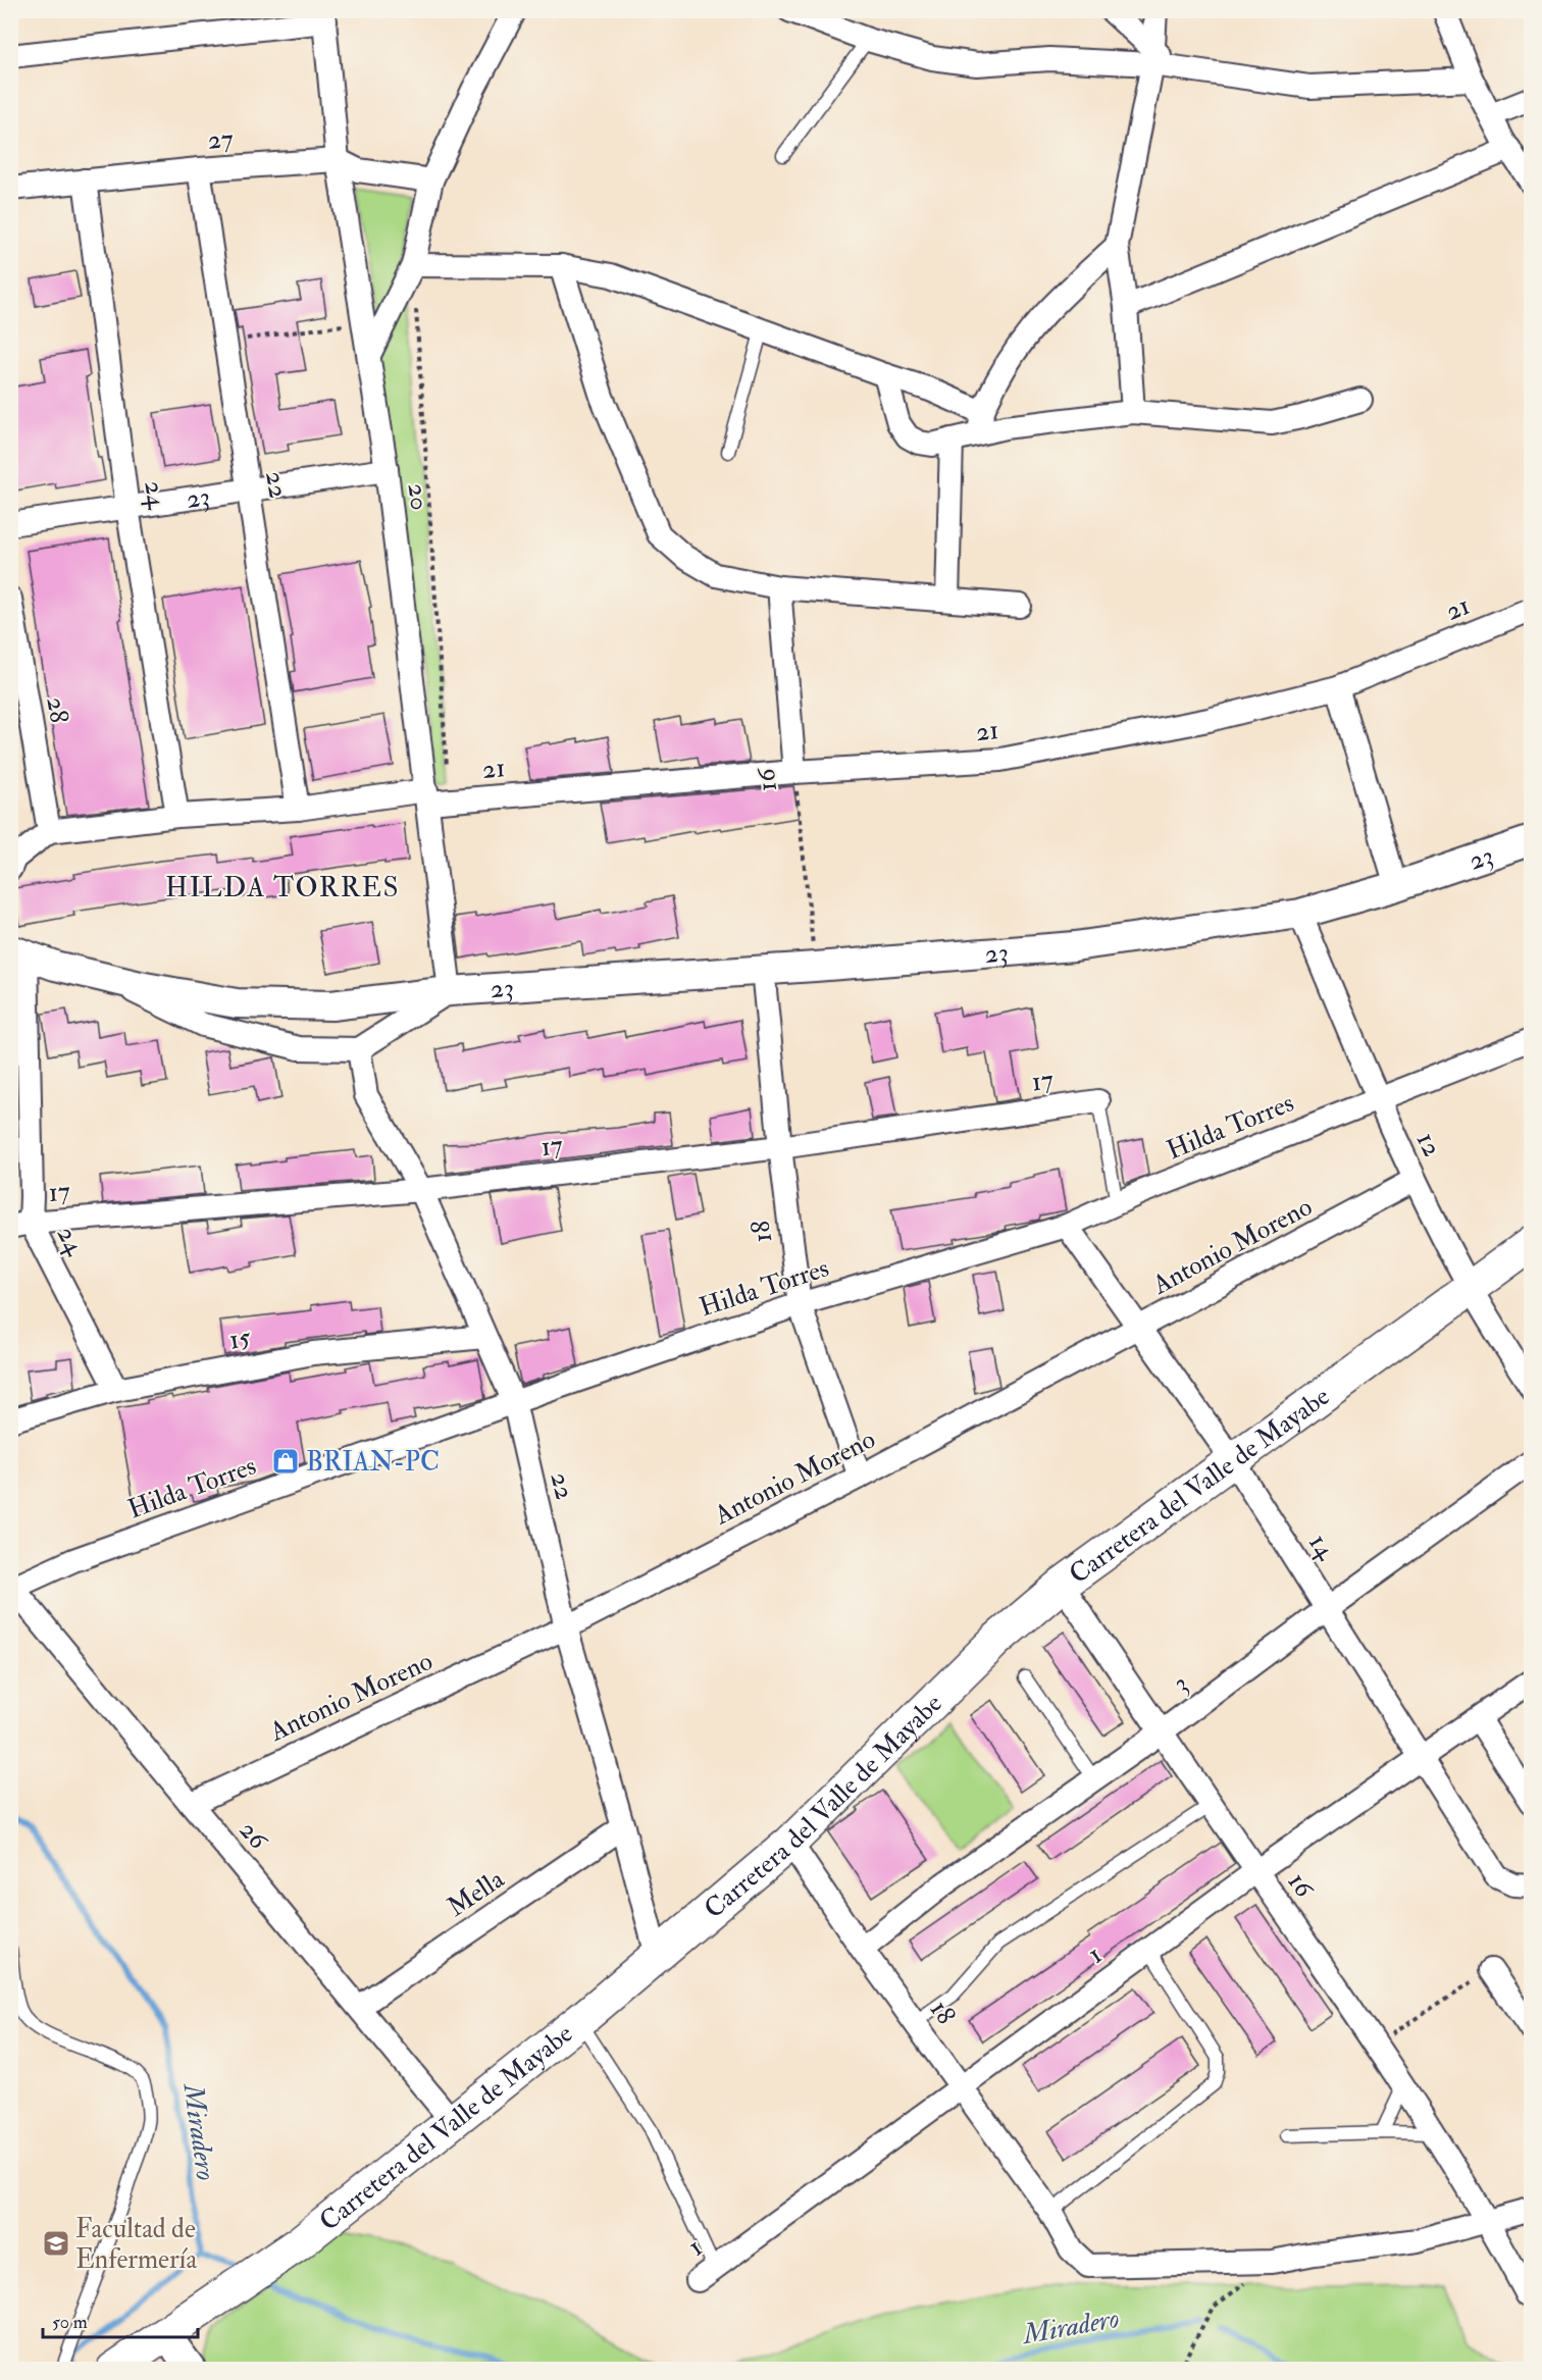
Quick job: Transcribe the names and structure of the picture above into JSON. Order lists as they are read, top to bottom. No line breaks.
{"streets":{"main road":["Carretera del Valle de Mayabe"],"street":["27","22","24","20","23","21","28","16","17","Hilda Torres","12","18","Antonio Moreno","15","14","3","26","Mella","1"]},"crossings":[["27","22"],["27","24"],["27","20"],["22","23"],["22","21"],["22","17"],["22","Hilda Torres"],["22","Antonio Moreno"],["22","15"],["22","Carretera del Valle de Mayabe"],["22","Mella"],["24","23"],["24","21"],["24","17"],["24","15"],["20","23"],["20","21"],["23","16"],["23","12"],["23","18"],["21","28"],["21","16"],["16","18"],["16","Carretera del Valle de Mayabe"],["16","3"],["16","1"],["17","18"],["Hilda Torres","12"],["Hilda Torres","18"],["Hilda Torres","14"],["Hilda Torres","26"],["12","Antonio Moreno"],["12","Carretera del Valle de Mayabe"],["18","Antonio Moreno"],["18","Carretera del Valle de Mayabe"],["18","3"],["18","1"],["Antonio Moreno","14"],["Antonio Moreno","26"],["Carretera del Valle de Mayabe","14"],["Carretera del Valle de Mayabe","26"],["14","3"],["14","1"],["26","Mella"]],"districts":["HILDA TORRES"],"water":["Miradero"],"places":{"shop":["BRIAN-PC"],"school or university":["Facultad de Enfermería"]},"scale_bar":"50 m"}
